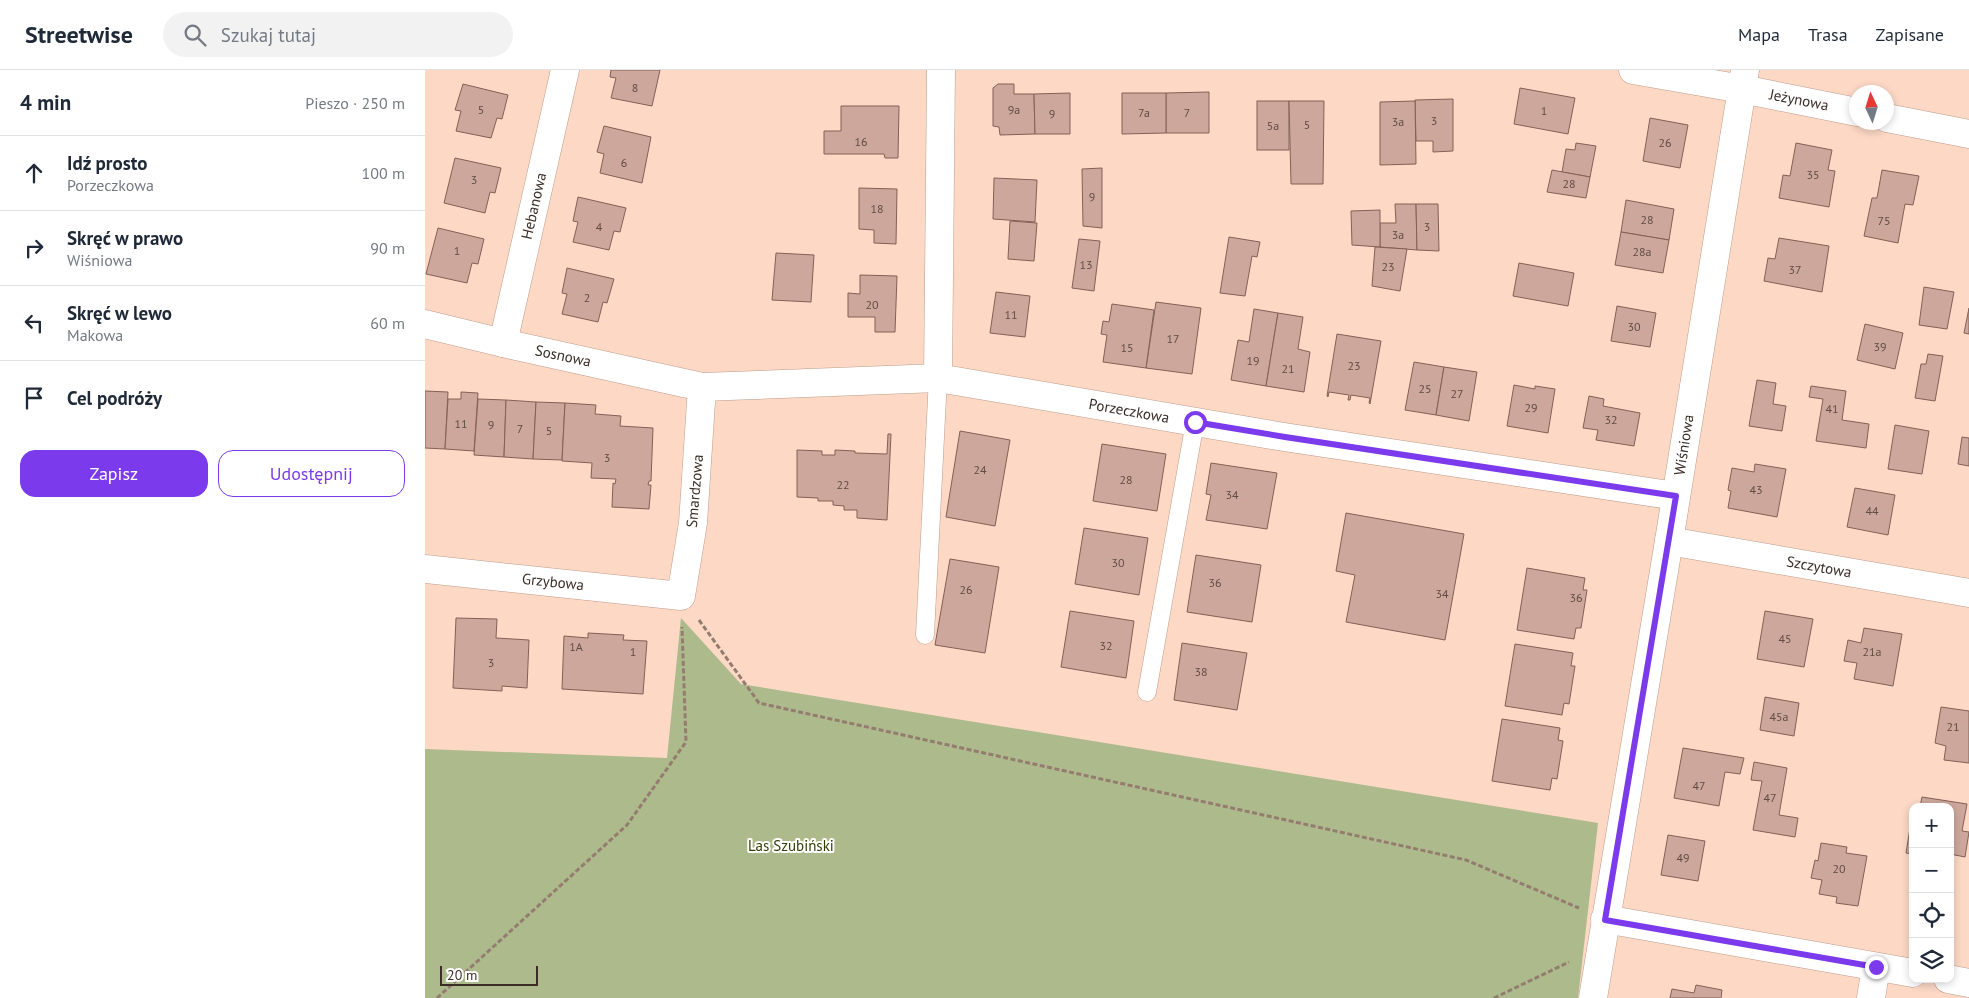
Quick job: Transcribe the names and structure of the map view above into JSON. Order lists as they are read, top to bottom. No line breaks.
{"streets":{"street":["Jeżynowa","Hebanowa","Sosnowa","Porzeczkowa","Wiśniowa","Smardzowa","Szczytowa","Grzybowa"]},"crossings":[["Jeżynowa","Wiśniowa"],["Hebanowa","Sosnowa"],["Sosnowa","Porzeczkowa"],["Sosnowa","Smardzowa"],["Porzeczkowa","Wiśniowa"],["Porzeczkowa","Smardzowa"],["Wiśniowa","Szczytowa"],["Smardzowa","Grzybowa"]],"parks":["Las Szubiński"],"house_numbers":["8","5","9a","1","7a","7","9","3","3a","5","5a","16","26","6","35","3","28","9","18","28","75","4","3","3a","1","28a","13","23","37","2","20","11","30","17","39","15","19","23","21","25","27","29","41","32","11","9","7","5","3","24","28","22","43","34","44","30","36","26","34","36","45","32","1A","1","21a","3","38","45a","21","47","47","49","20"],"scale_bar":"20 m","north":"top","page":{"header":"Streetwise","search":"Szukaj tutaj","nav":["Mapa","Trasa","Zapisane"],"heading":["4 min","Pieszo · 250 m"],"list":[["Idź prosto","Porzeczkowa","100 m"],["Skręć w prawo","Wiśniowa","90 m"],["Skręć w lewo","Makowa","60 m"],"Cel podróży"],"buttons":["Zapisz","Udostępnij"],"map_buttons":["+","−"],"scale":"20 m"}}
